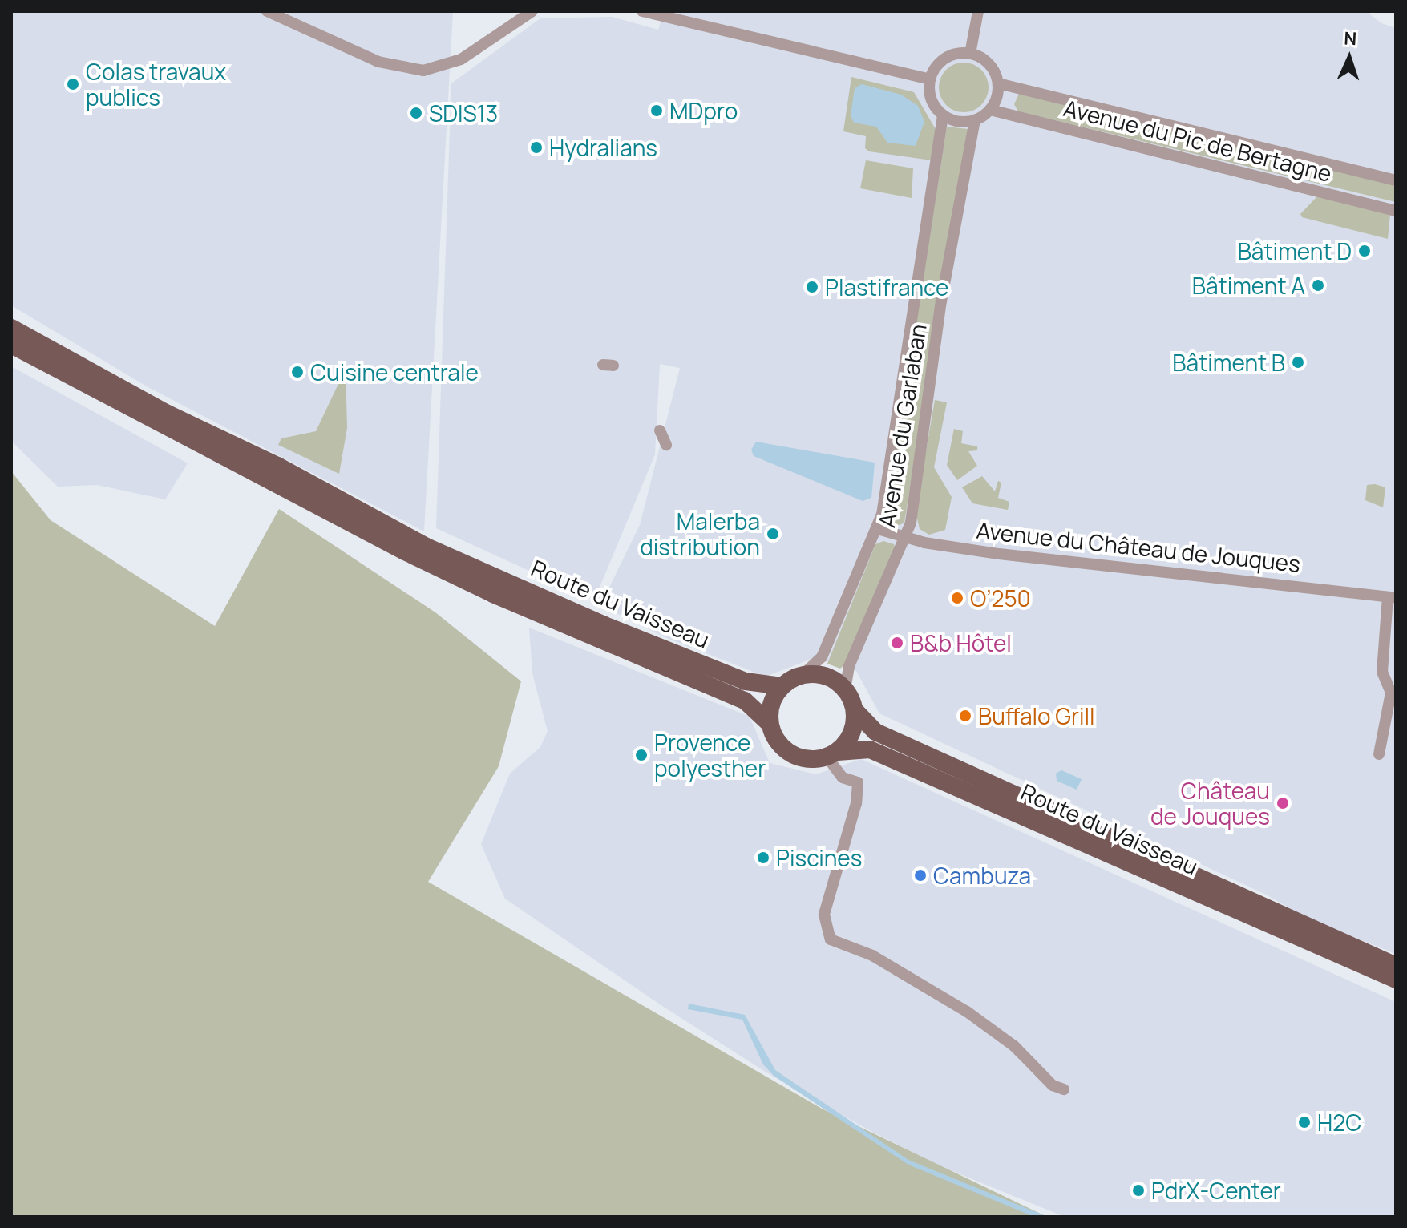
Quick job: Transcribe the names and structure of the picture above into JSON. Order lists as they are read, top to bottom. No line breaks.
{"streets":{"main road":["Route du Vaisseau"],"street":["Avenue du Pic de Bertagne","Avenue du Garlaban","Avenue du Château de Jouques"]},"crossings":[["Avenue du Pic de Bertagne","Avenue du Garlaban"],["Avenue du Garlaban","Avenue du Château de Jouques"],["Avenue du Garlaban","Route du Vaisseau"]],"places":["Colas travaux publics","MDpro","SDIS13","Hydralians","Bâtiment D","Bâtiment A","Plastifrance","Bâtiment B","Cuisine centrale","Malerba distribution","O’250","B&b Hôtel","Buffalo Grill","Provence polyesther","Château de Jouques","Piscines","Cambuza","H2C","PdrX-Center"],"north":"top"}
